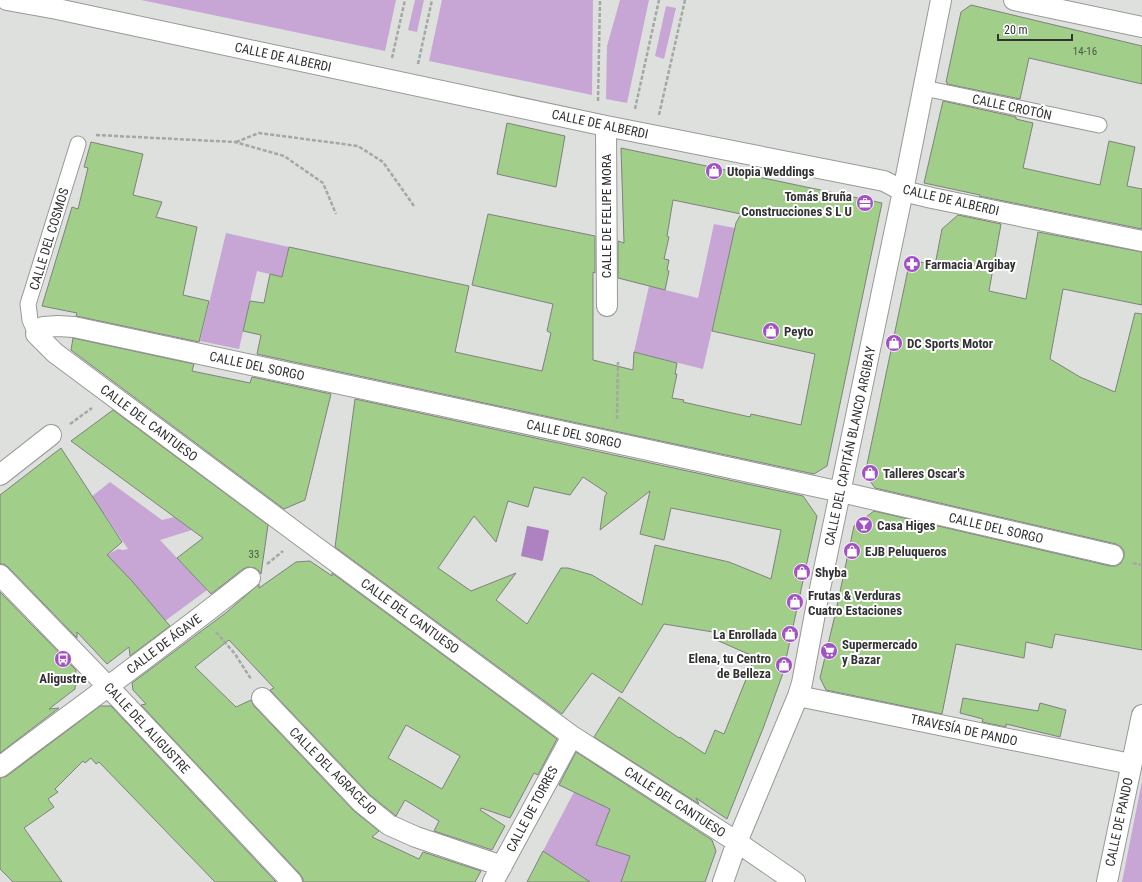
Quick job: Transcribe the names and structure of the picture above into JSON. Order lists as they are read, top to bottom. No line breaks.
{"streets":{"street":["CALLE DE ALBERDI","CALLE CROTÓN","CALLE DE FELIPE MORA","CALLE DEL COSMOS","CALLE DEL SORGO","CALLE DEL CANTUESO","CALLE DEL CAPITÁN BLANCO ARGIBAY","CALLE DE ÁGAVE","CALLE DEL ALIGUSTRE","TRAVESÍA DE PANDO","CALLE DEL AGRACEJO","CALLE DE TORRES","CALLE DE PANDO"]},"crossings":[["CALLE DE ALBERDI","CALLE DE FELIPE MORA"],["CALLE DE ALBERDI","CALLE DEL CAPITÁN BLANCO ARGIBAY"],["CALLE CROTÓN","CALLE DEL CAPITÁN BLANCO ARGIBAY"],["CALLE DEL COSMOS","CALLE DEL SORGO"],["CALLE DEL COSMOS","CALLE DEL CANTUESO"],["CALLE DEL SORGO","CALLE DEL CANTUESO"],["CALLE DEL SORGO","CALLE DEL CAPITÁN BLANCO ARGIBAY"],["CALLE DEL CANTUESO","CALLE DEL CAPITÁN BLANCO ARGIBAY"],["CALLE DEL CANTUESO","CALLE DE TORRES"],["CALLE DEL CAPITÁN BLANCO ARGIBAY","TRAVESÍA DE PANDO"],["CALLE DE ÁGAVE","CALLE DEL ALIGUSTRE"],["TRAVESÍA DE PANDO","CALLE DE PANDO"],["CALLE DEL AGRACEJO","CALLE DE TORRES"]],"places":{"shop":["Utopia Weddings","Peyto","DC Sports Motor","Talleres Oscar's","EJB Peluqueros","Shyba","Frutas & Verduras Cuatro Estaciones","La Enrollada","Elena, tu Centro de Belleza"],"office":["Tomás Bruña Construcciones S L U"],"pharmacy":["Farmacia Argibay"],"bar":["Casa Higes"],"supermarket":["Supermercado y Bazar"],"bus stop":["Aligustre"]},"house_numbers":["14-16","33"],"scale_bar":"20 m"}
